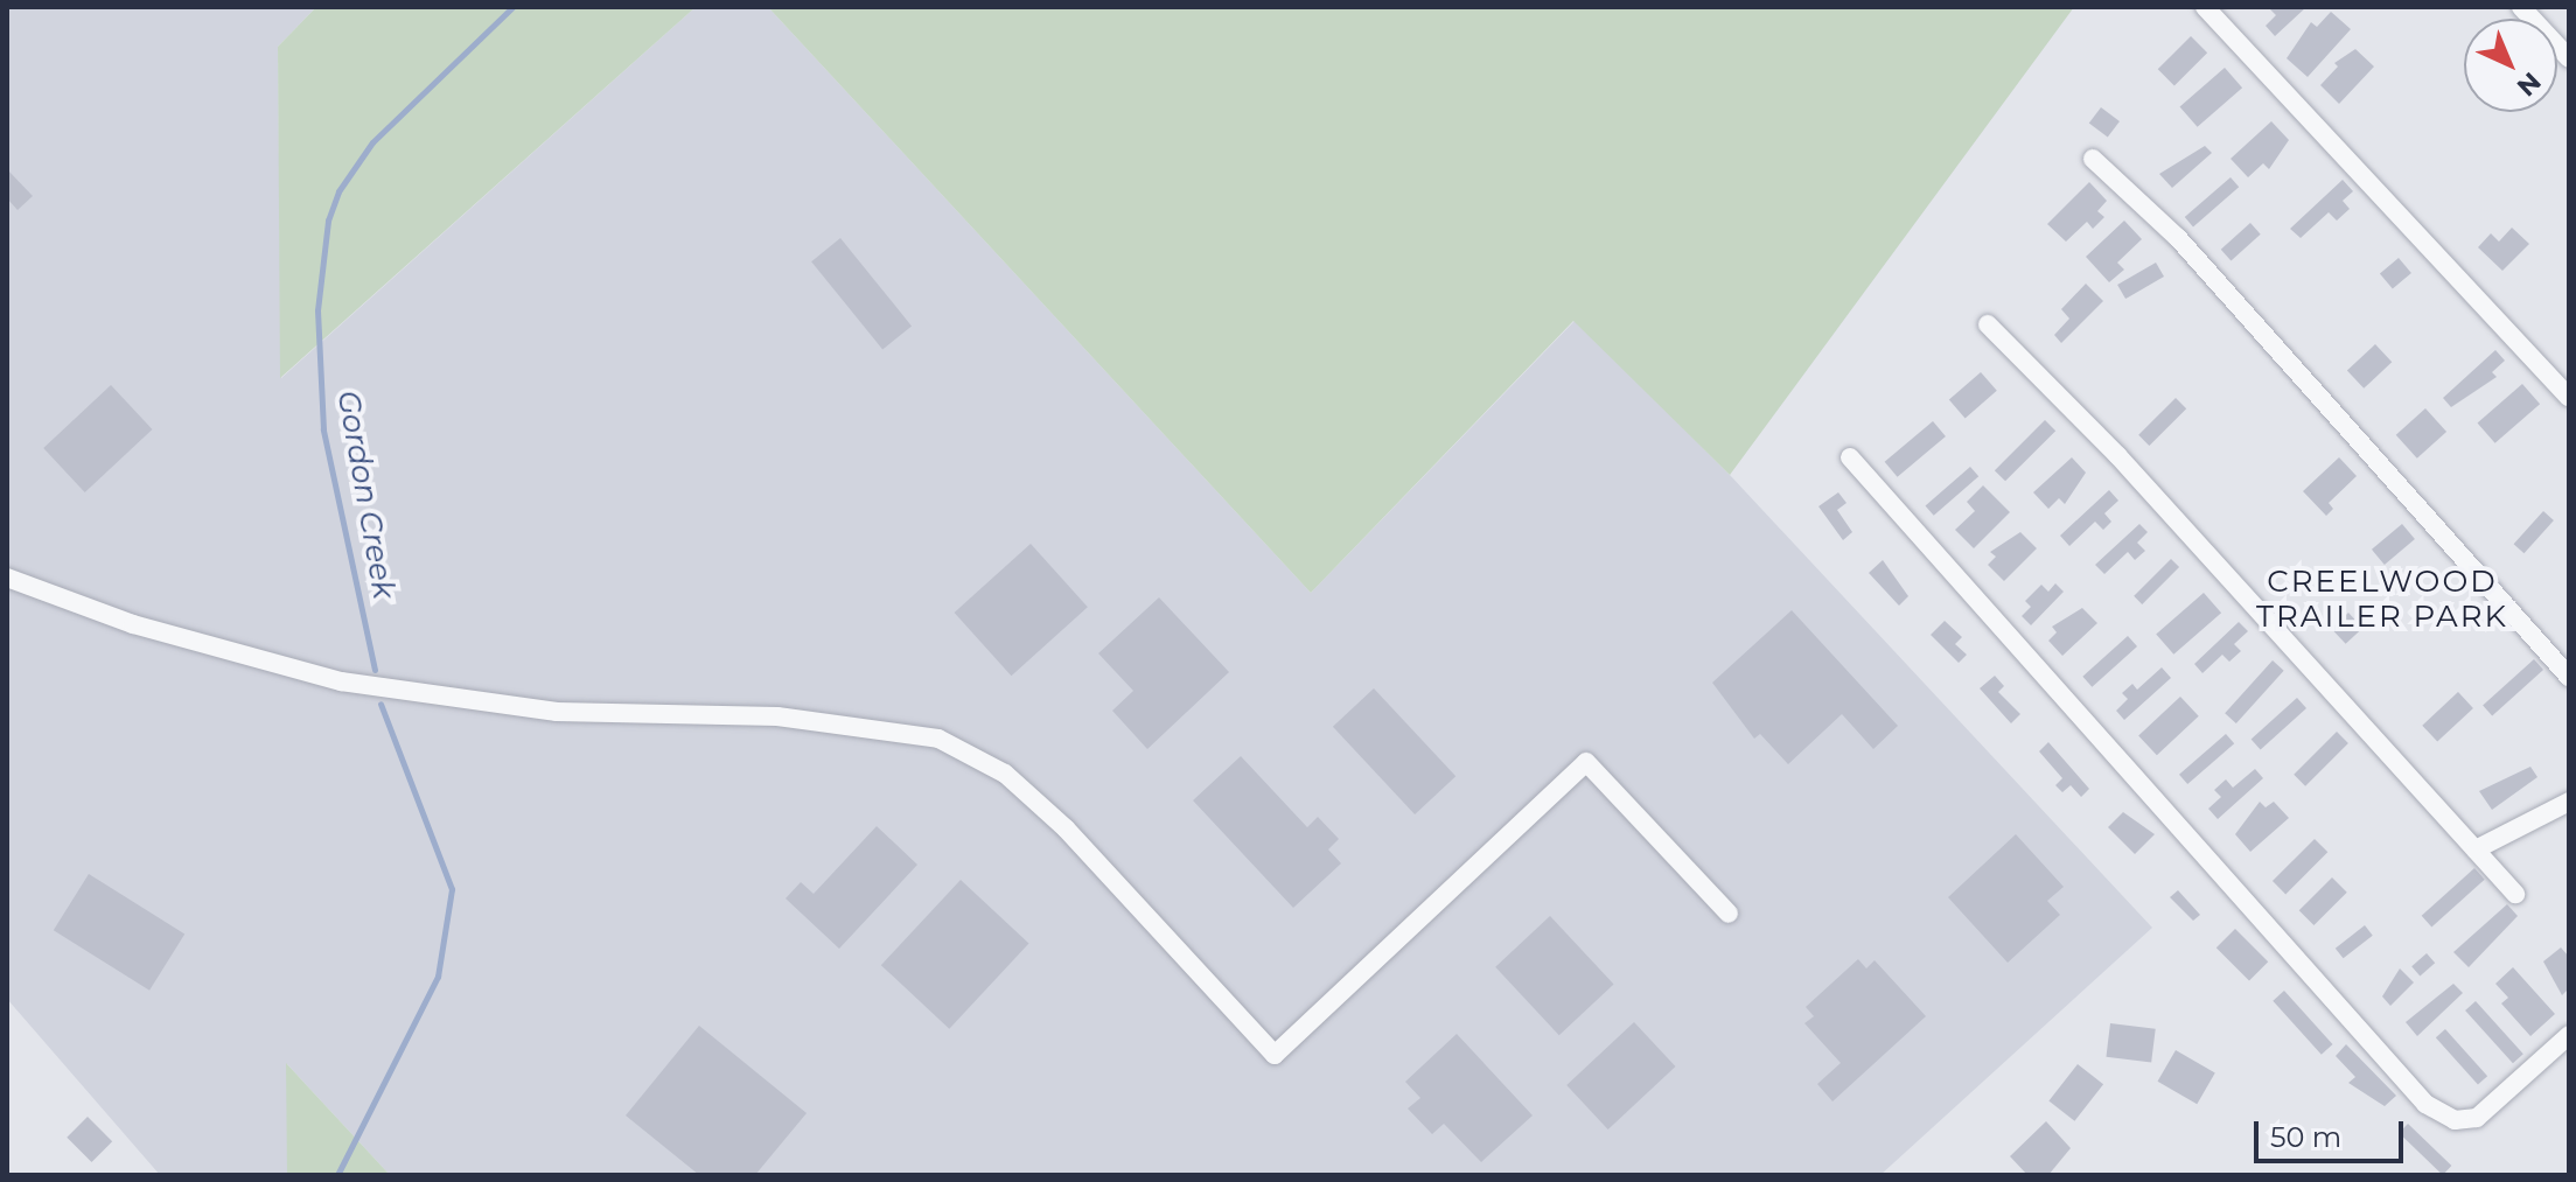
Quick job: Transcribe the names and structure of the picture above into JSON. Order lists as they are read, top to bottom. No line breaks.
{"districts":["CREELWOOD TRAILER PARK"],"water":["Gordon Creek"],"scale_bar":"50 m","north":"bottom right"}
